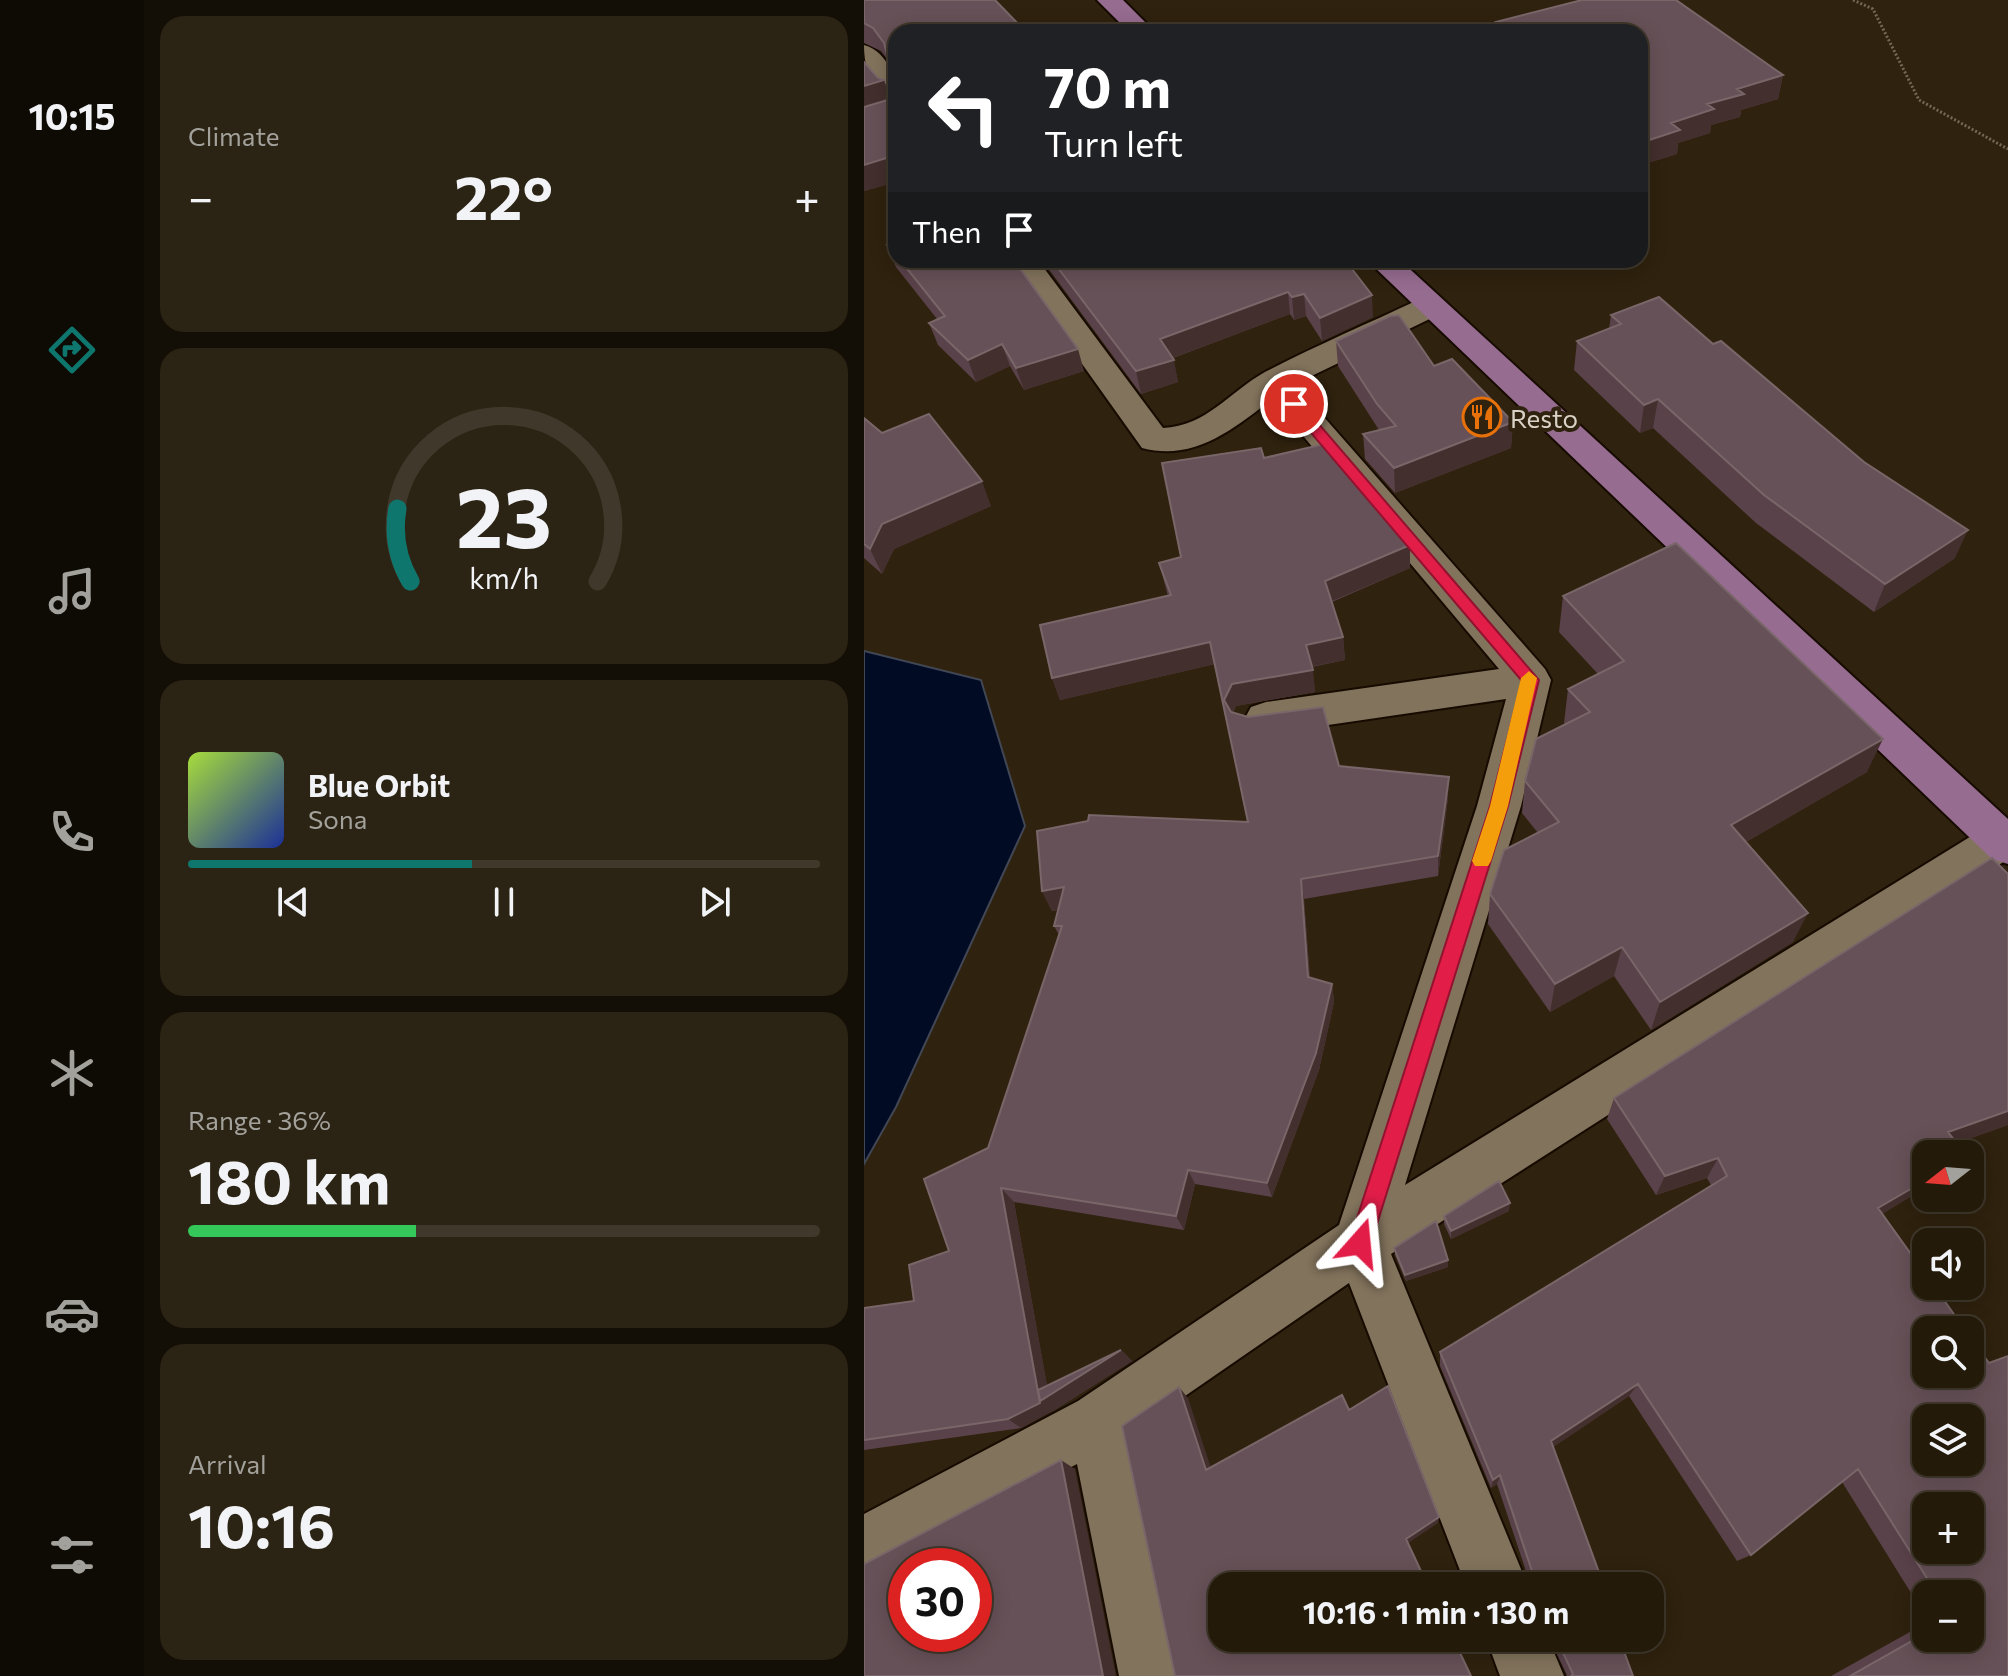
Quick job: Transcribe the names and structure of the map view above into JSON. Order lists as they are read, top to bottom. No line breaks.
{"places":{"restaurant":["Resto"]},"north":"left","page":{"tabs":"10:15","tile":["Climate",["Range · 36%","180 km"],["Arrival","10:16"]],"turn":["70 m","Turn left"],"heat":["−","22°","+"],"then":"Then","song":["Blue Orbit","Sona"],"map_buttons":["+","−"],"limit":"30","trip":"10:16 · 1 min · 130 m","gauge":["23","km/h"]}}
